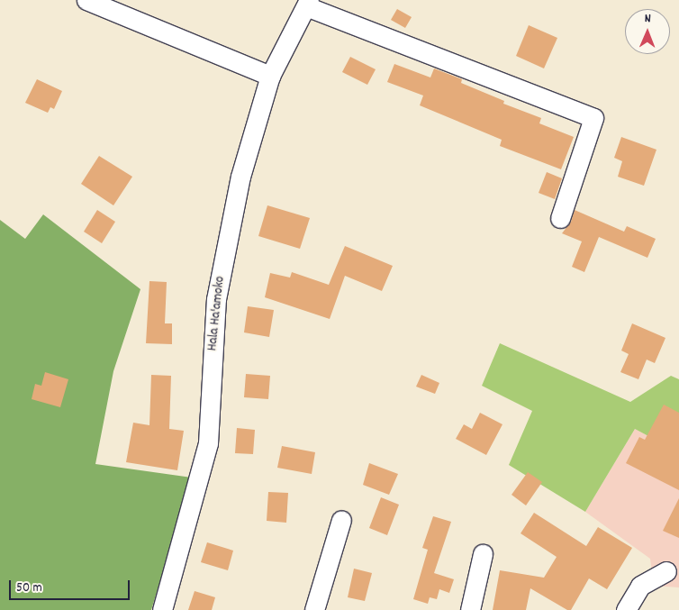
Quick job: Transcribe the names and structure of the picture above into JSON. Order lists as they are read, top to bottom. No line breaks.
{"streets":{"street":["Hala Ha'amoko"]},"scale_bar":"50 m","north":"top"}
